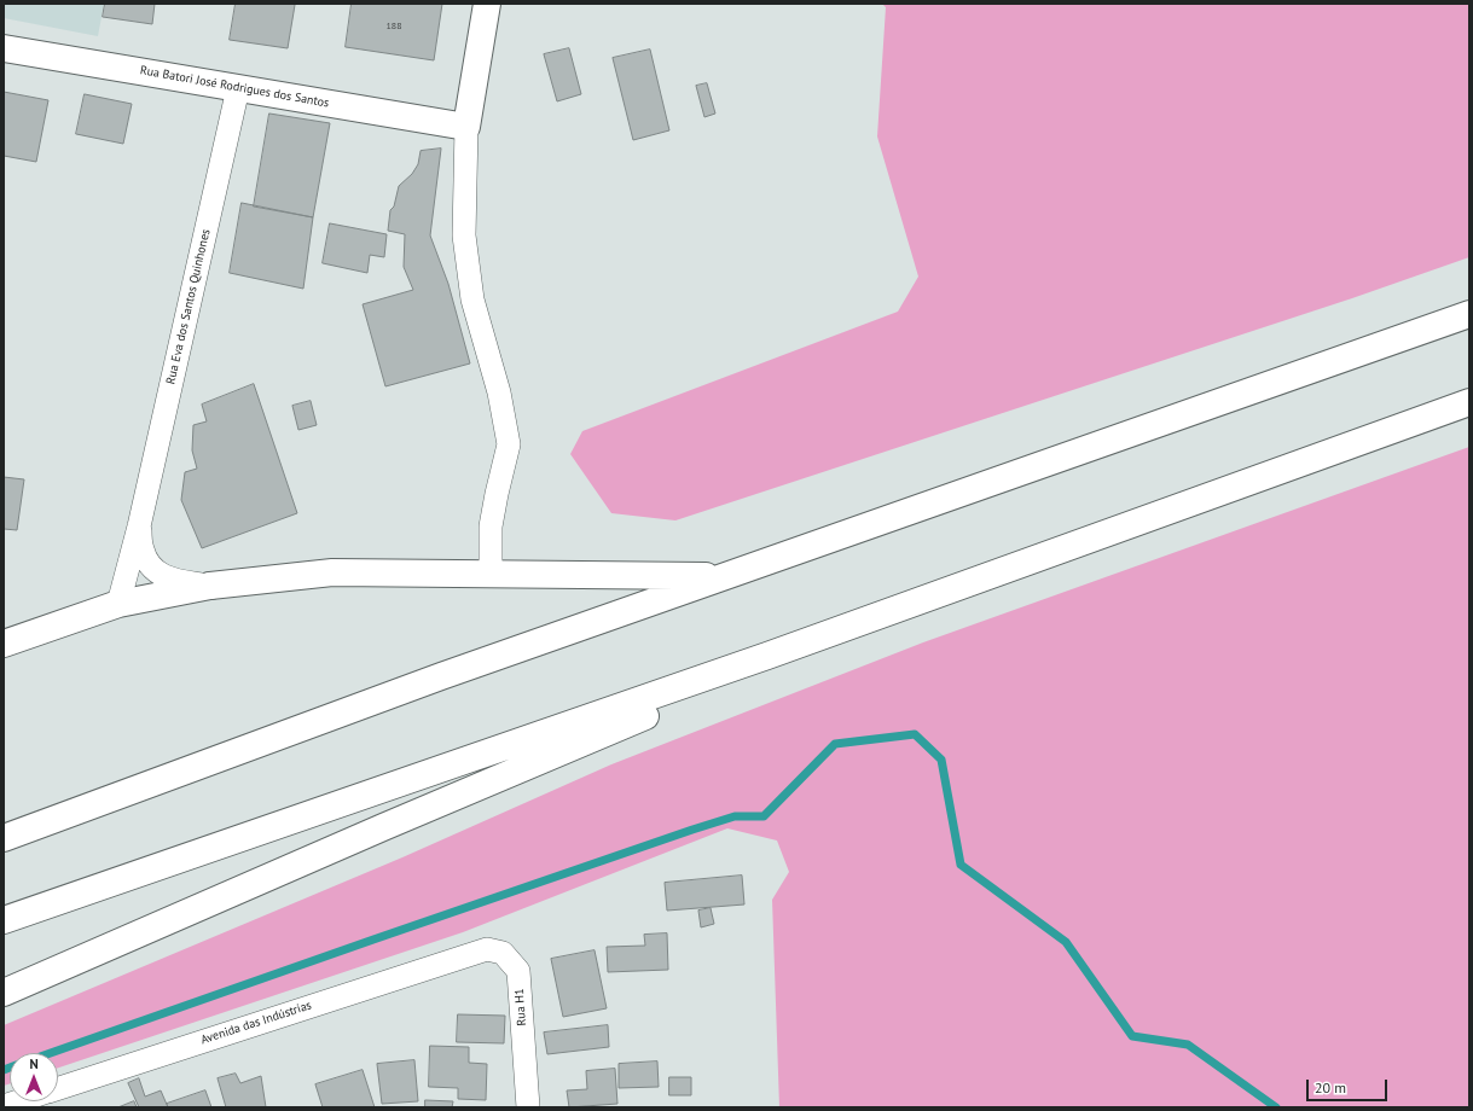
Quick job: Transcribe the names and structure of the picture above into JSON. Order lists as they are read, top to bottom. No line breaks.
{"streets":{"main road":["Rua Batori José Rodrigues dos Santos"],"street":["Rua Eva dos Santos Quinhones","Rua H1","Avenida das Indústrias"]},"crossings":[["Rua Batori José Rodrigues dos Santos","Rua Eva dos Santos Quinhones"],["Rua H1","Avenida das Indústrias"]],"house_numbers":["188"],"scale_bar":"20 m","north":"top"}
